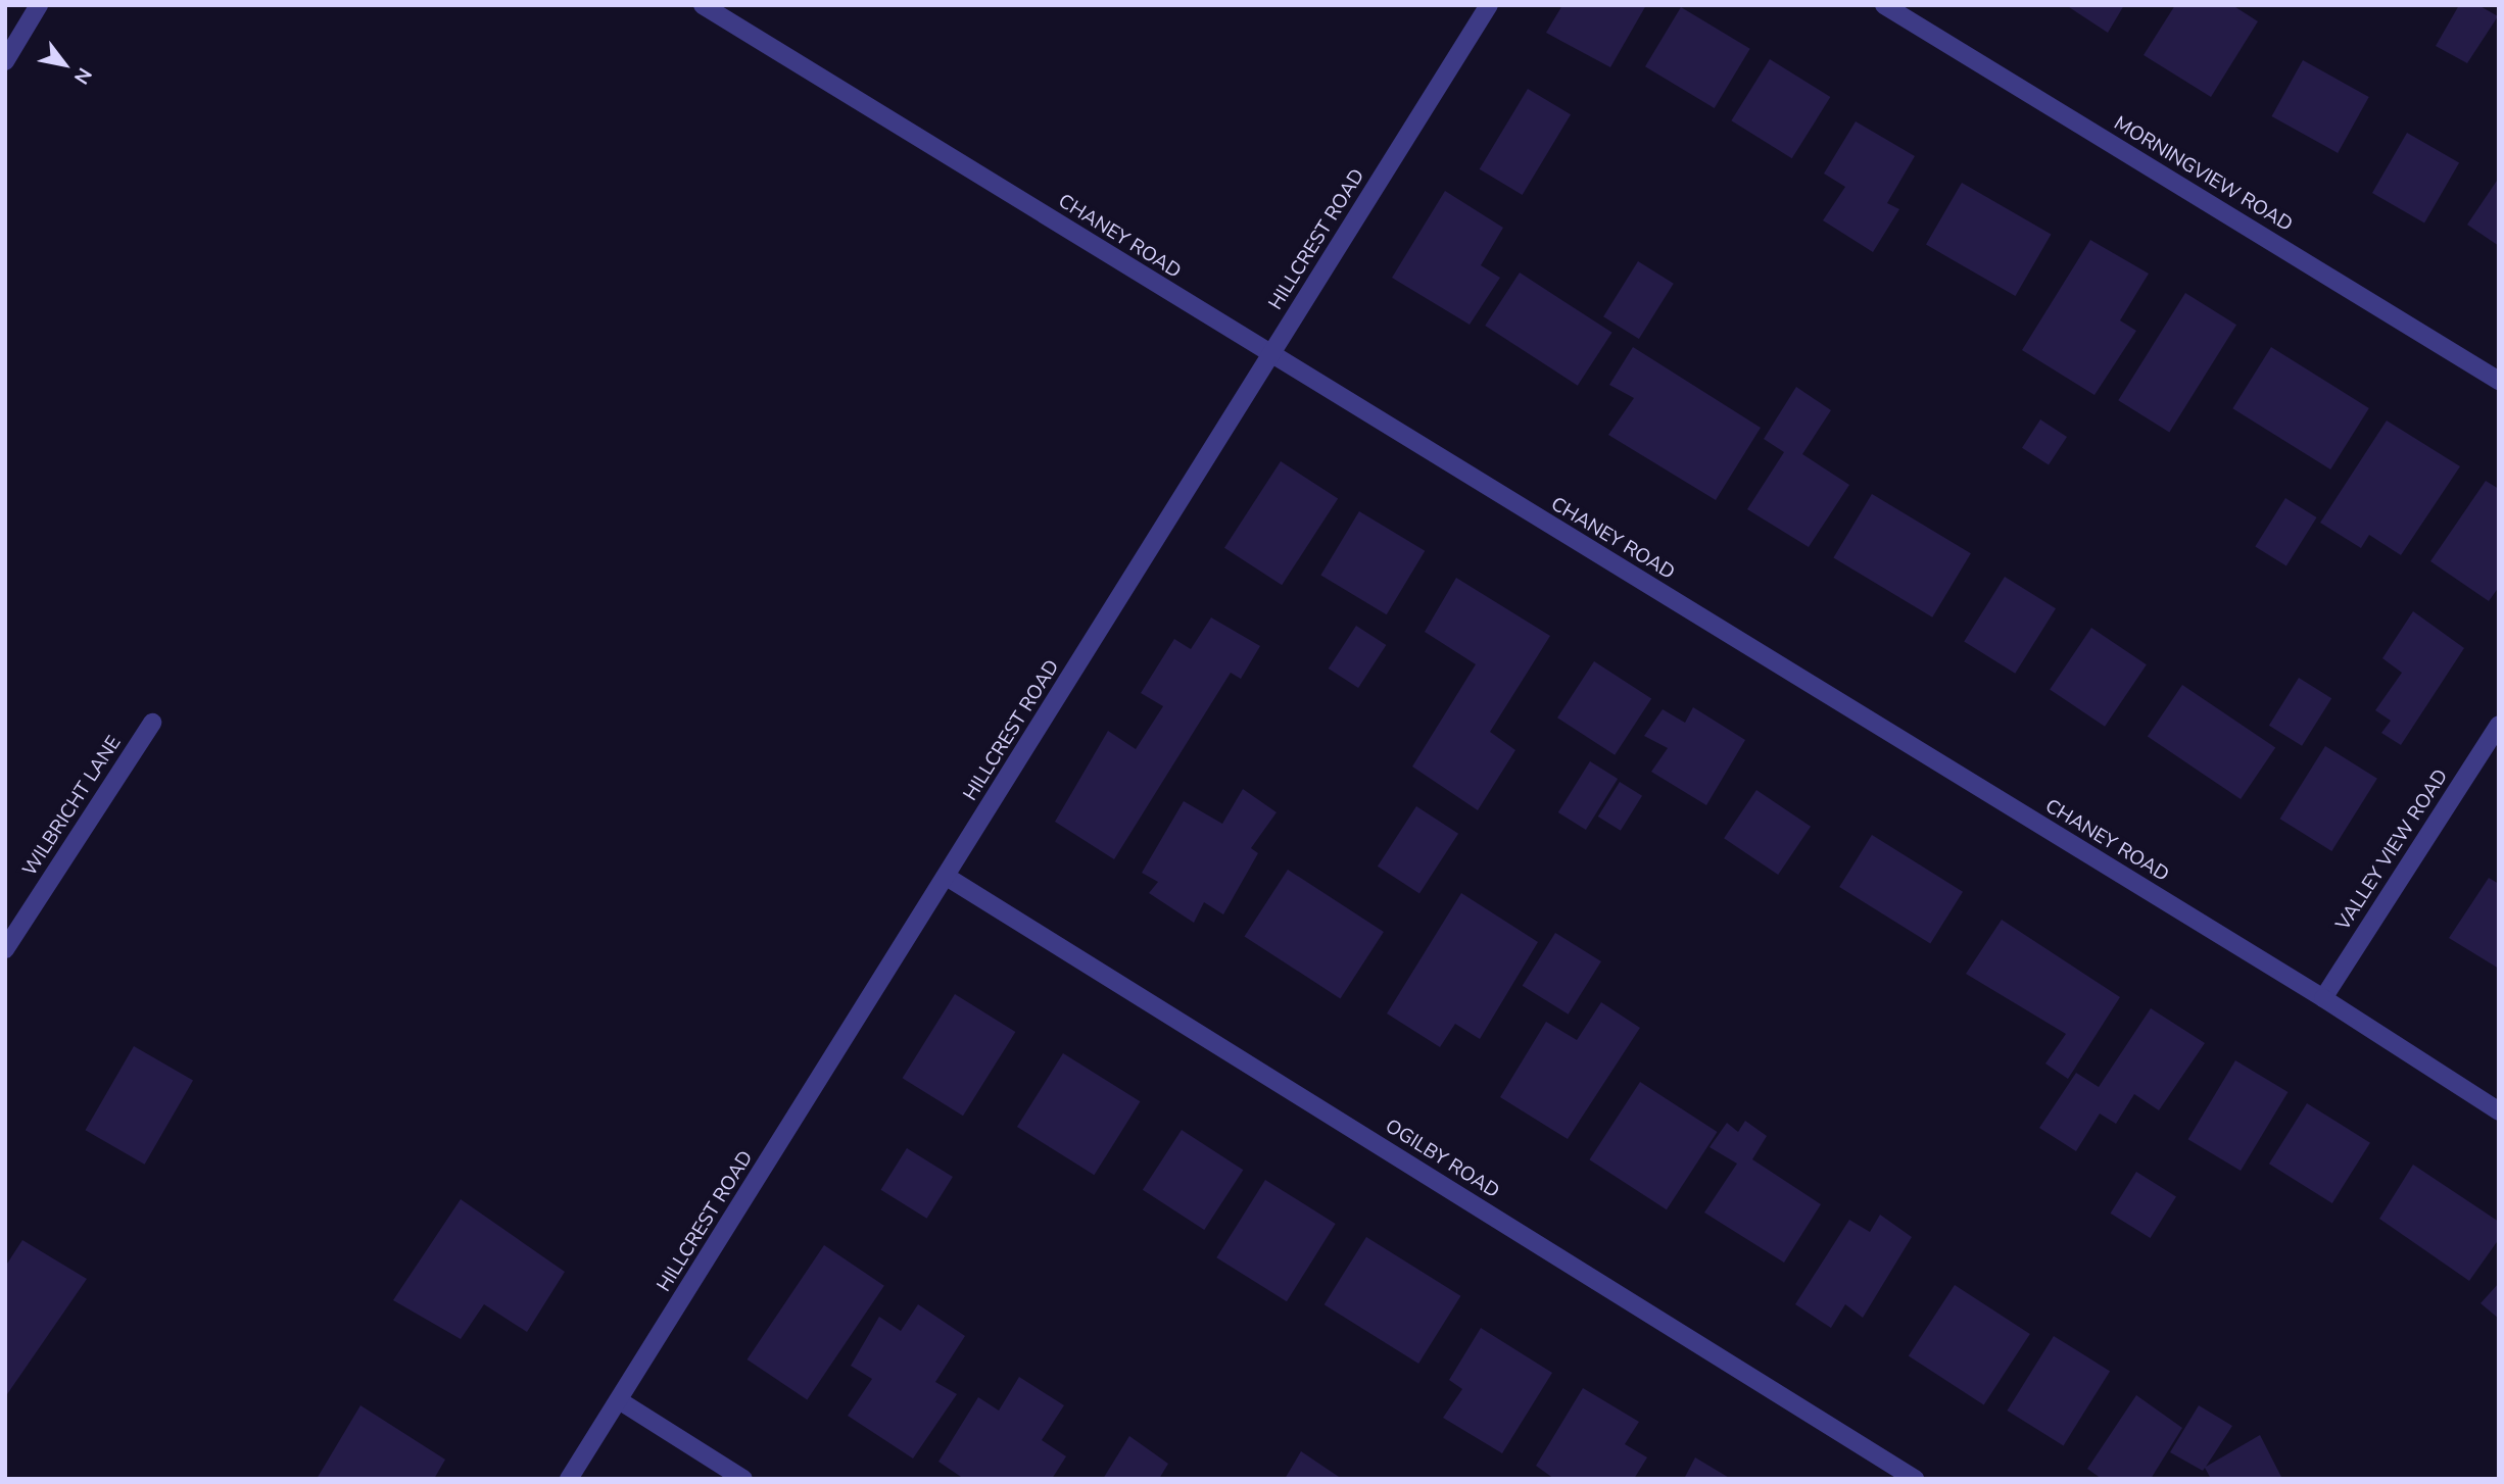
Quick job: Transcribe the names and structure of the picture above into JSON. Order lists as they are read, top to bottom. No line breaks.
{"streets":{"street":["MORNINGVIEW ROAD","CHANEY ROAD","HILLCREST ROAD","WILBRICHT LANE","VALLEY VIEW ROAD","OGILBY ROAD"]},"crossings":[["CHANEY ROAD","HILLCREST ROAD"],["CHANEY ROAD","VALLEY VIEW ROAD"],["HILLCREST ROAD","OGILBY ROAD"]],"north":"bottom right"}
